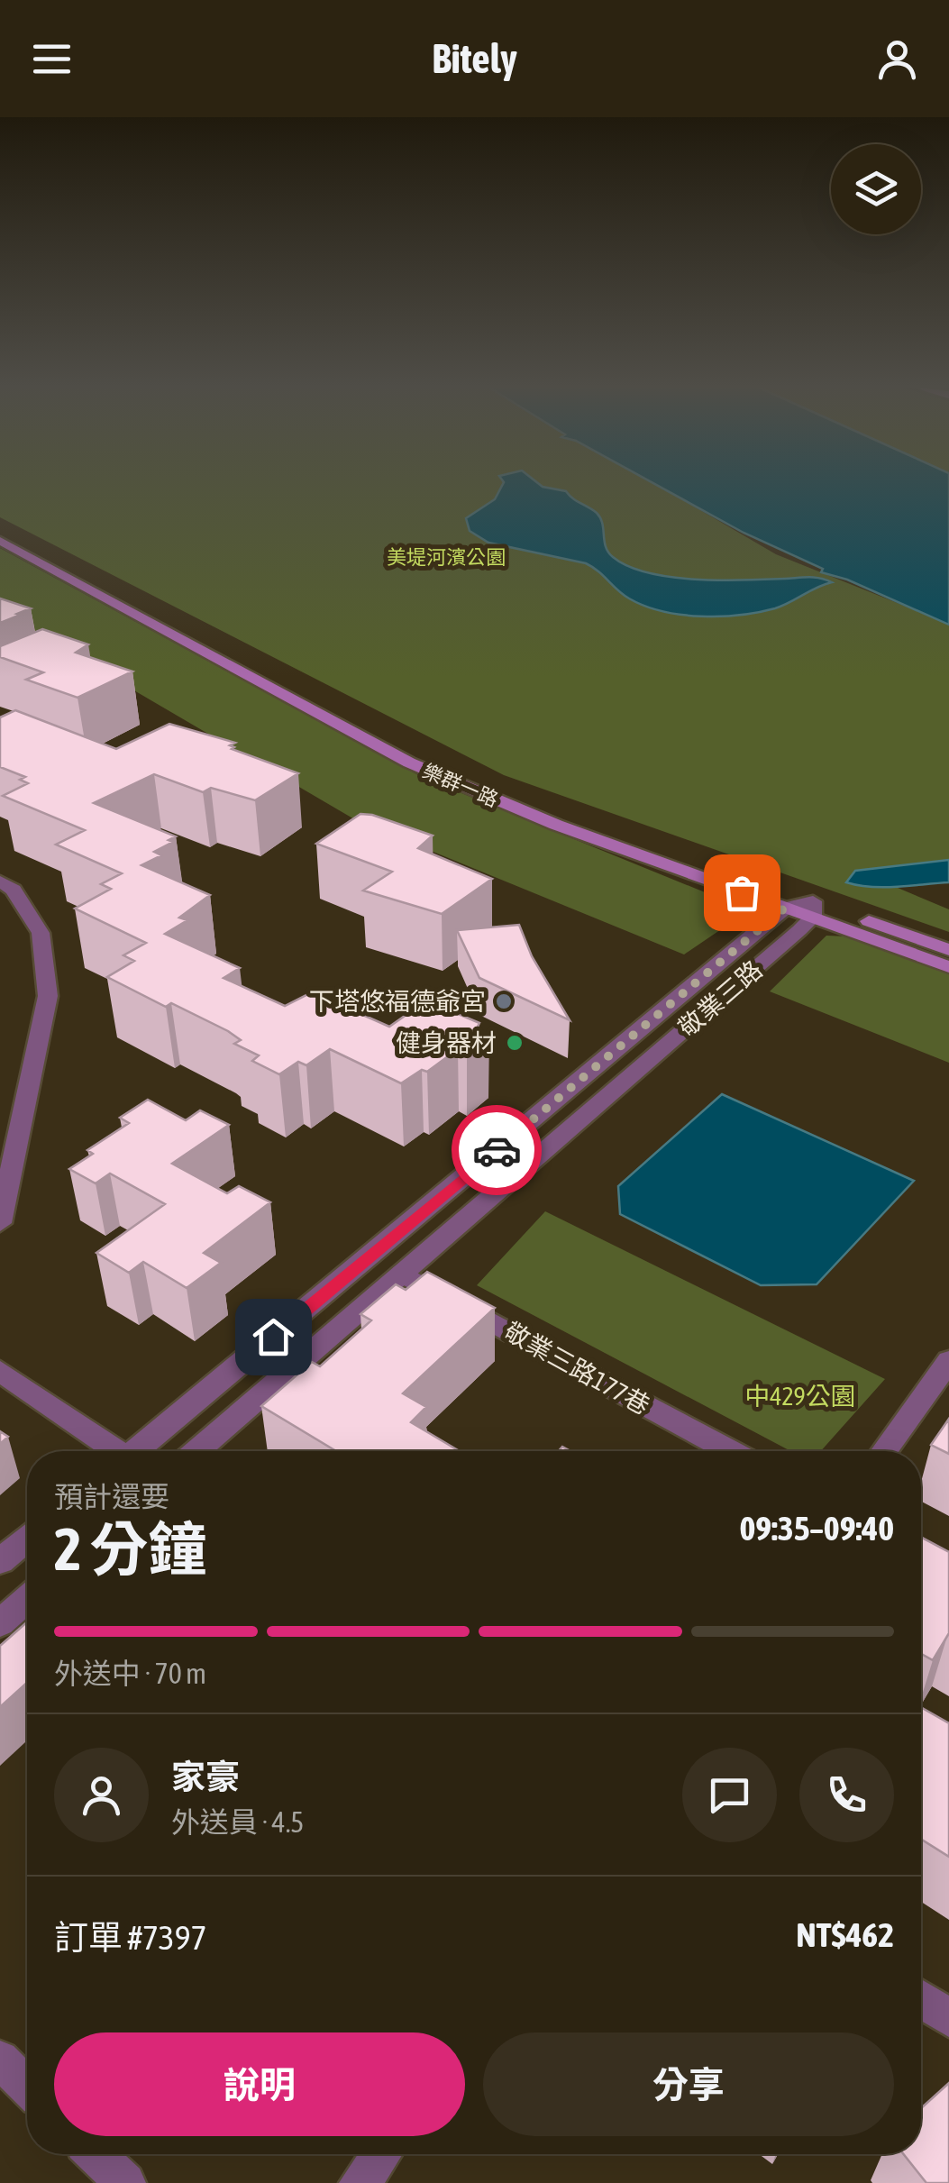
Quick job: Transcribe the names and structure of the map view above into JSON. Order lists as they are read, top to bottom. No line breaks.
{"streets":{"main road":["樂群一路"],"street":["敬業三路","敬業三路177巷"]},"crossings":[["樂群一路","敬業三路"],["敬業三路","敬業三路177巷"]],"parks":["美堤河濱公園","中429公園"],"places":["下塔悠福德爺宮","健身器材"],"page":{"header":"Bitely","heading":["2 分鐘","預計還要","09:35–09:40"],"panel":["家豪","外送員 · 4.5","訂單 #7397","NT$462"],"bar":"外送中 · 70 m","buttons":["說明","分享"]}}
